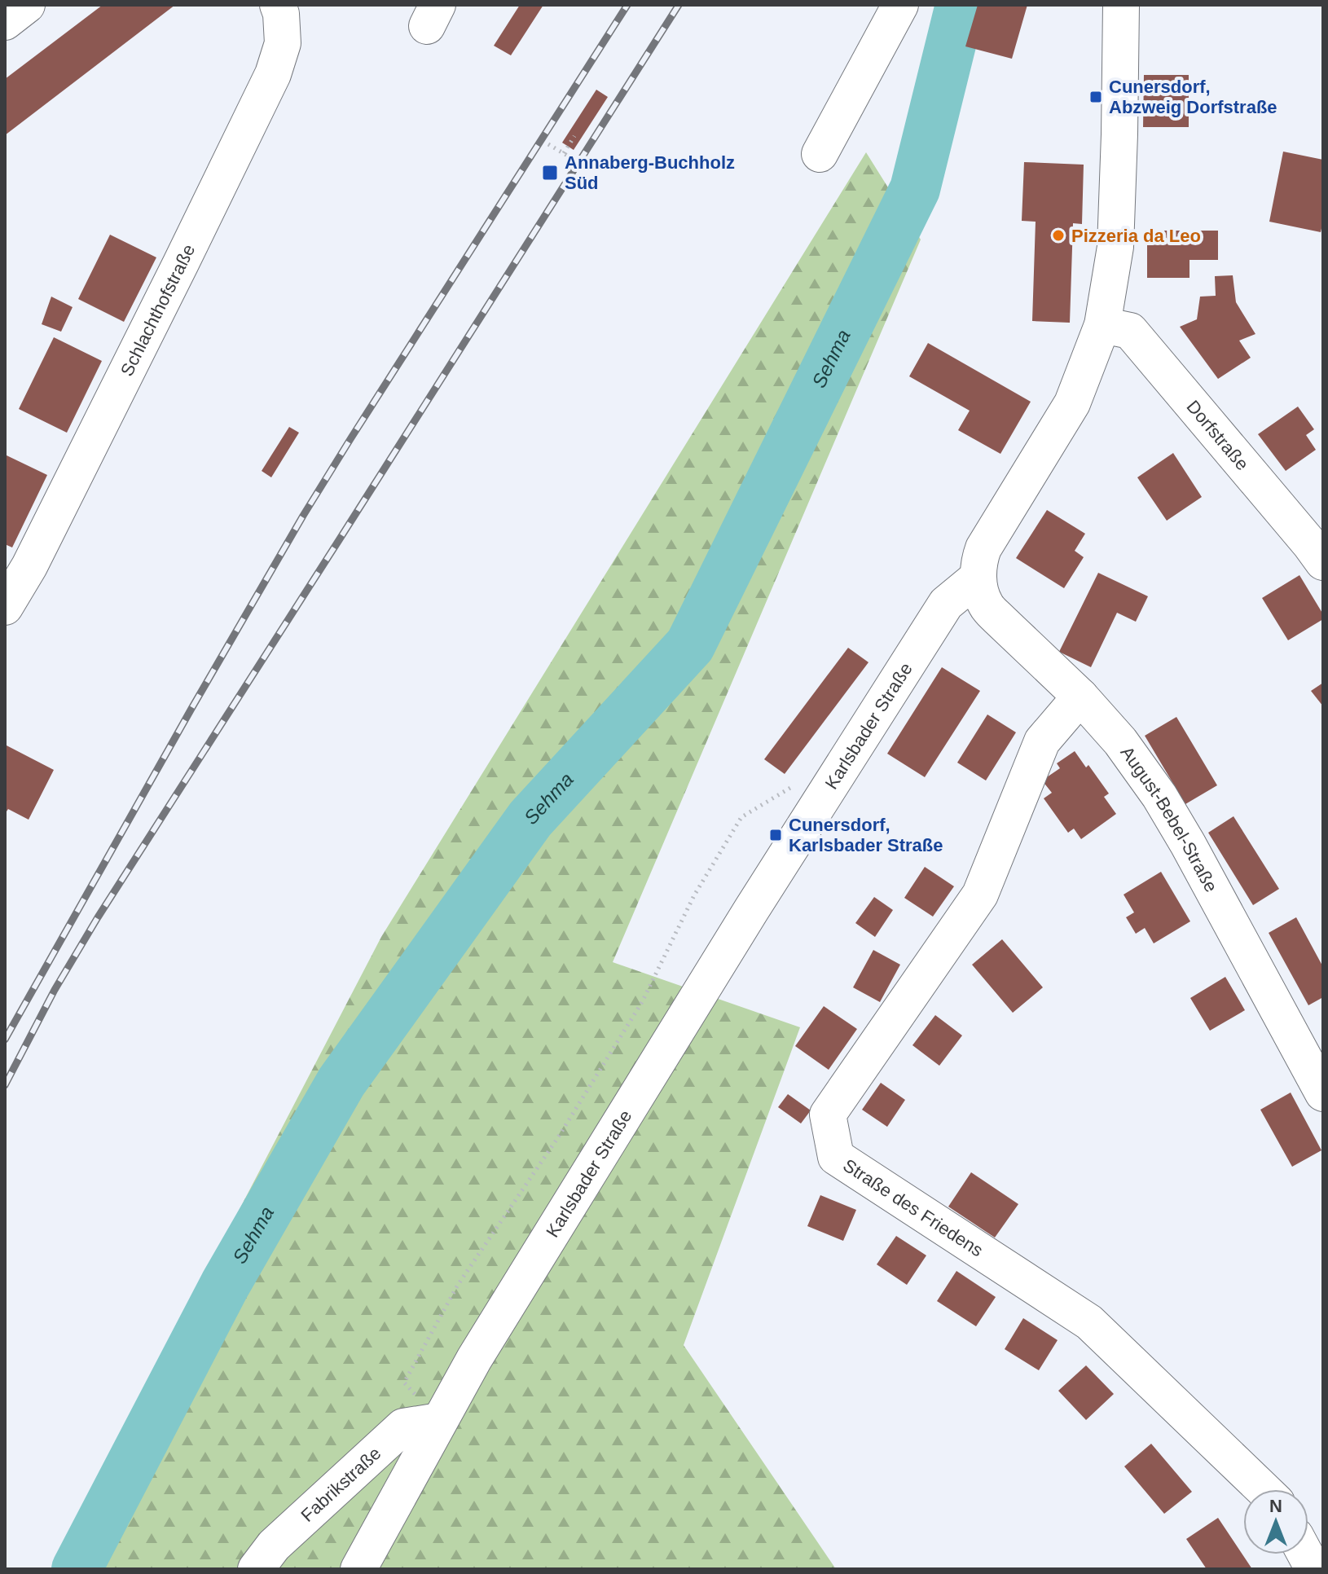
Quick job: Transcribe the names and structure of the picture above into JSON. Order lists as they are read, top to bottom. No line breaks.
{"streets":{"main road":["Schlachthofstraße","Dorfstraße","Karlsbader Straße","August-Bebel-Straße","Straße des Friedens","Fabrikstraße"]},"crossings":[["Karlsbader Straße","August-Bebel-Straße"],["Karlsbader Straße","Fabrikstraße"],["August-Bebel-Straße","Straße des Friedens"]],"water":["Sehma"],"places":{"transit":["Cunersdorf, Abzweig Dorfstraße","Annaberg-Buchholz Süd","Cunersdorf, Karlsbader Straße"],"other":["Pizzeria da Leo"]},"north":"top"}
